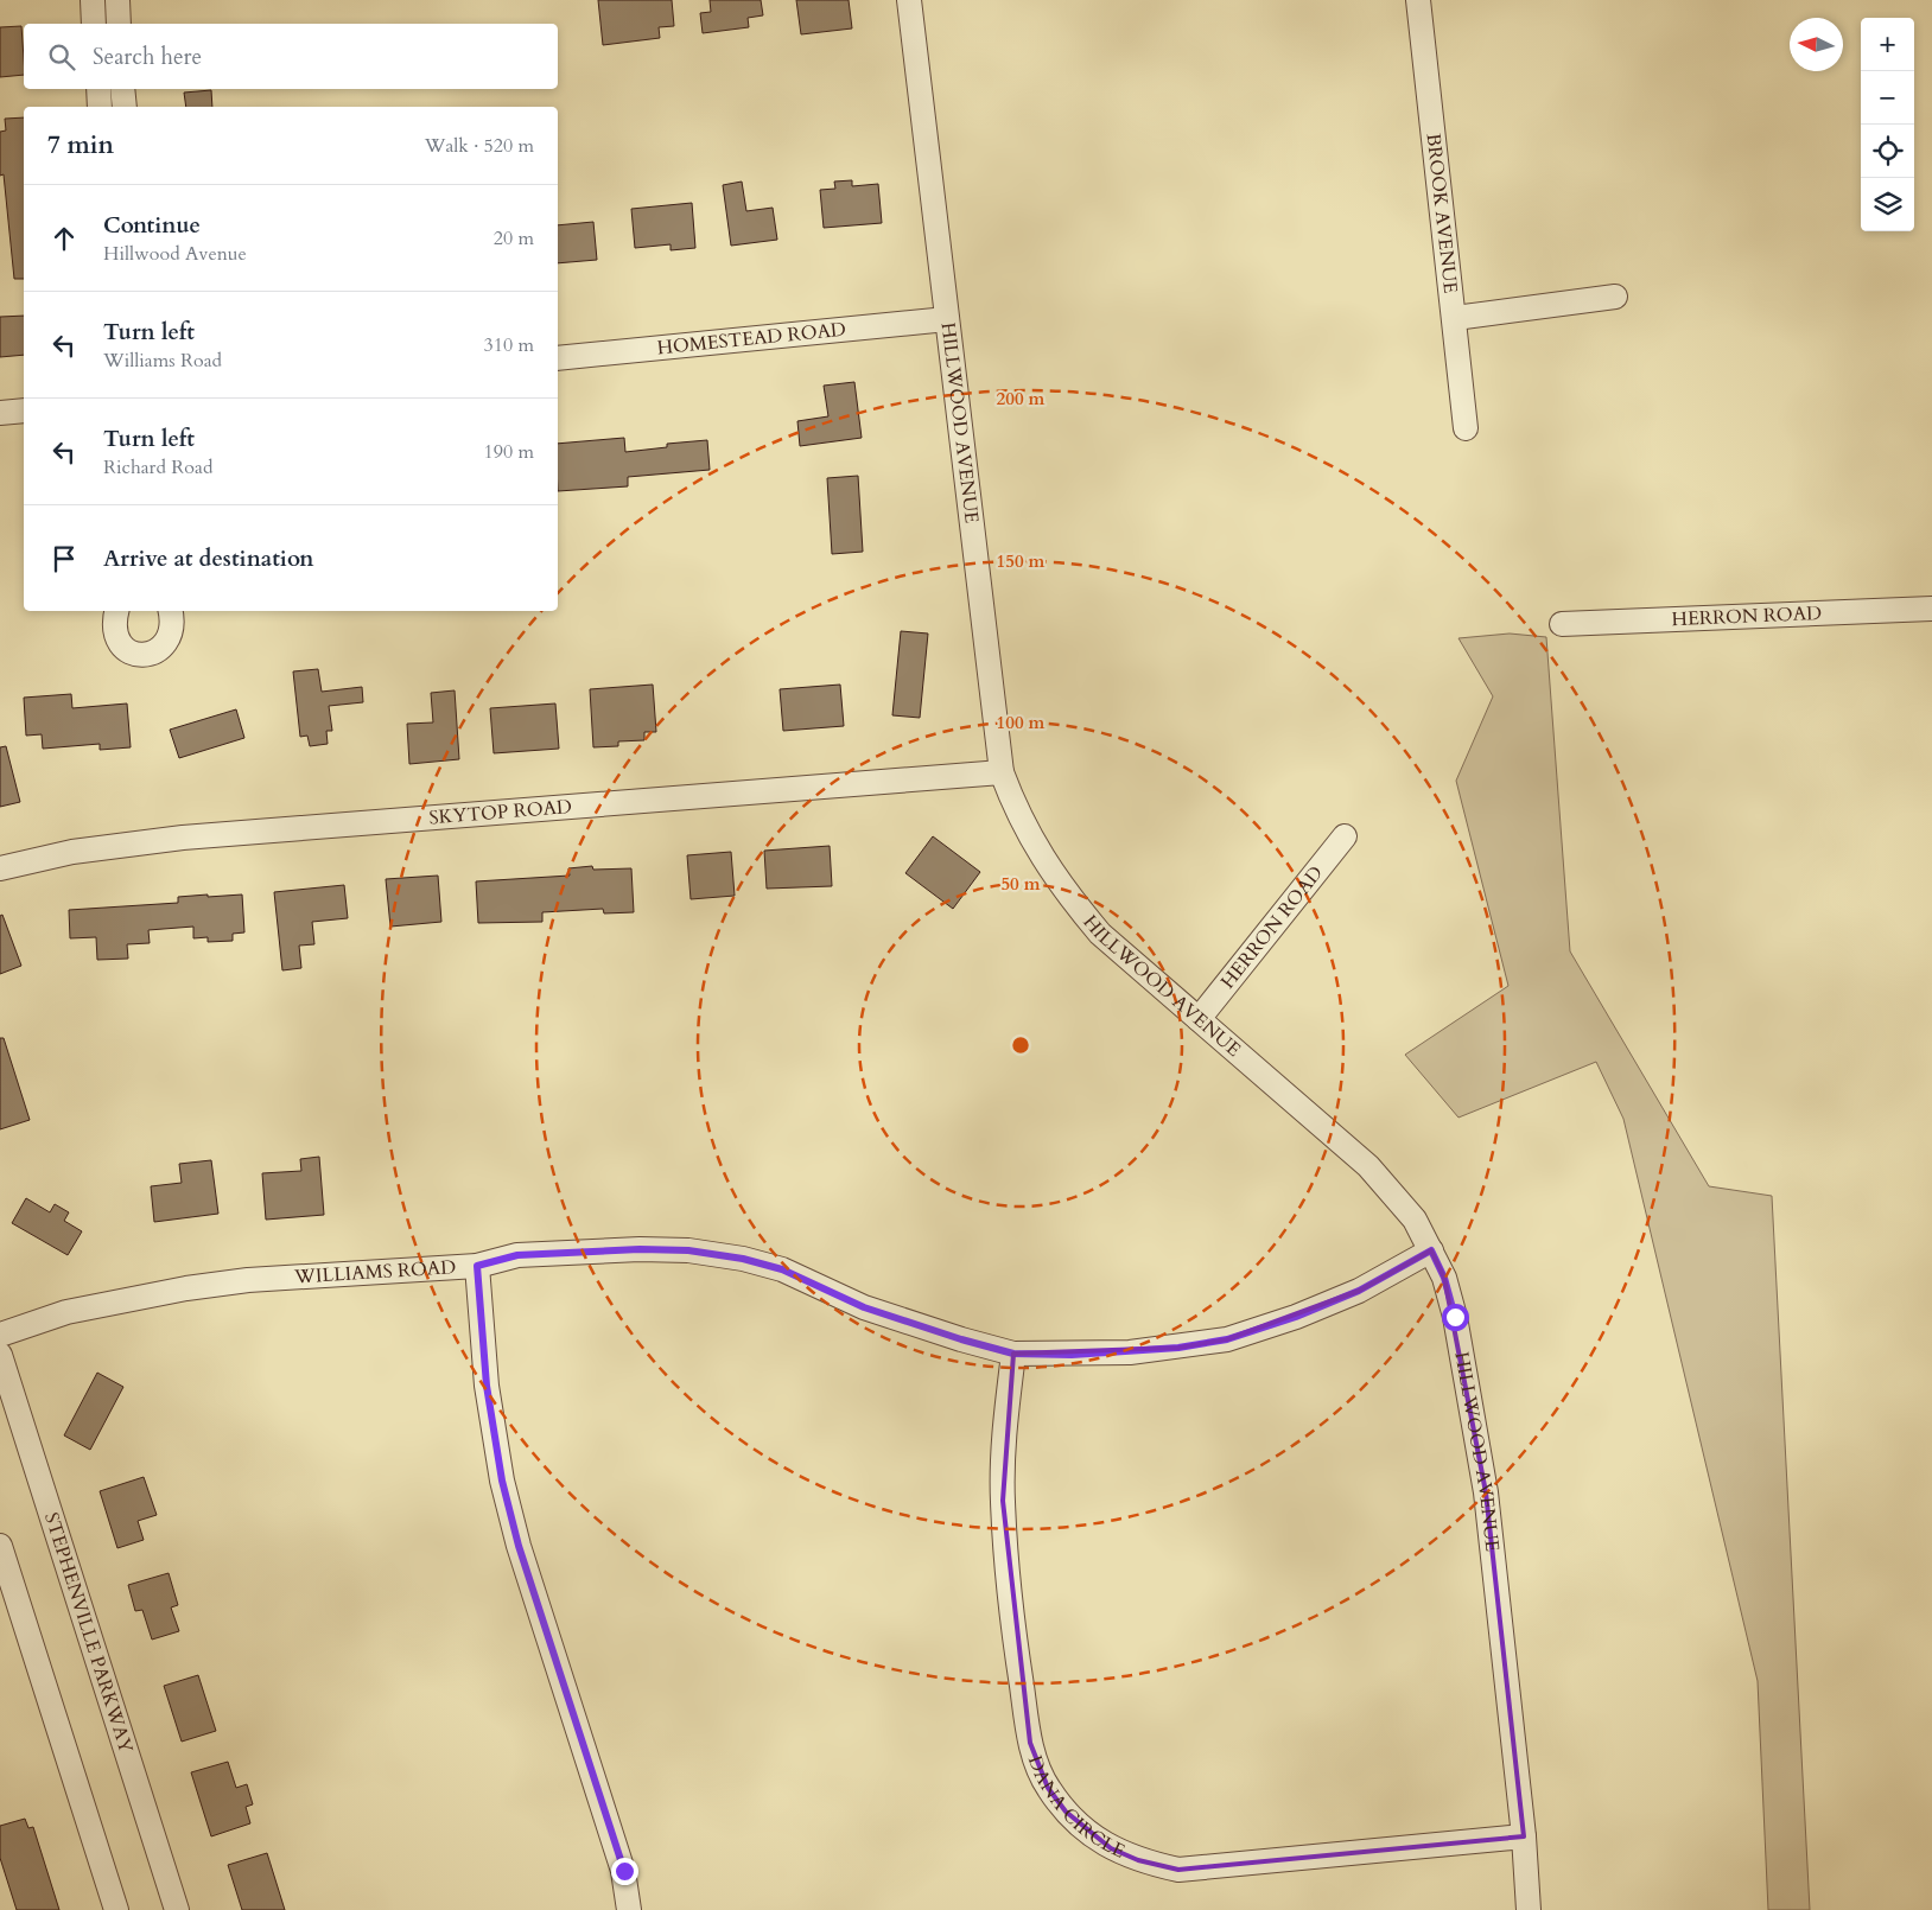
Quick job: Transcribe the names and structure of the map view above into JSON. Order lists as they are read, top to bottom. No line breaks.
{"streets":{"street":["BROOK AVENUE","HOMESTEAD ROAD","HILLWOOD AVENUE","HERRON ROAD","SKYTOP ROAD","WILLIAMS ROAD","STEPHENVILLE PARKWAY","DANA CIRCLE"]},"crossings":[["HOMESTEAD ROAD","HILLWOOD AVENUE"],["HILLWOOD AVENUE","HERRON ROAD"],["HILLWOOD AVENUE","SKYTOP ROAD"],["HILLWOOD AVENUE","WILLIAMS ROAD"],["HILLWOOD AVENUE","DANA CIRCLE"],["WILLIAMS ROAD","DANA CIRCLE"]],"north":"left","page":{"map_buttons":["+","−"],"search":"Search here","heading":["7 min","Walk · 520 m"],"list":[["Continue","Hillwood Avenue","20 m"],["Turn left","Williams Road","310 m"],["Turn left","Richard Road","190 m"],"Arrive at destination"]},"rings":["200 m","150 m","100 m","50 m"]}
